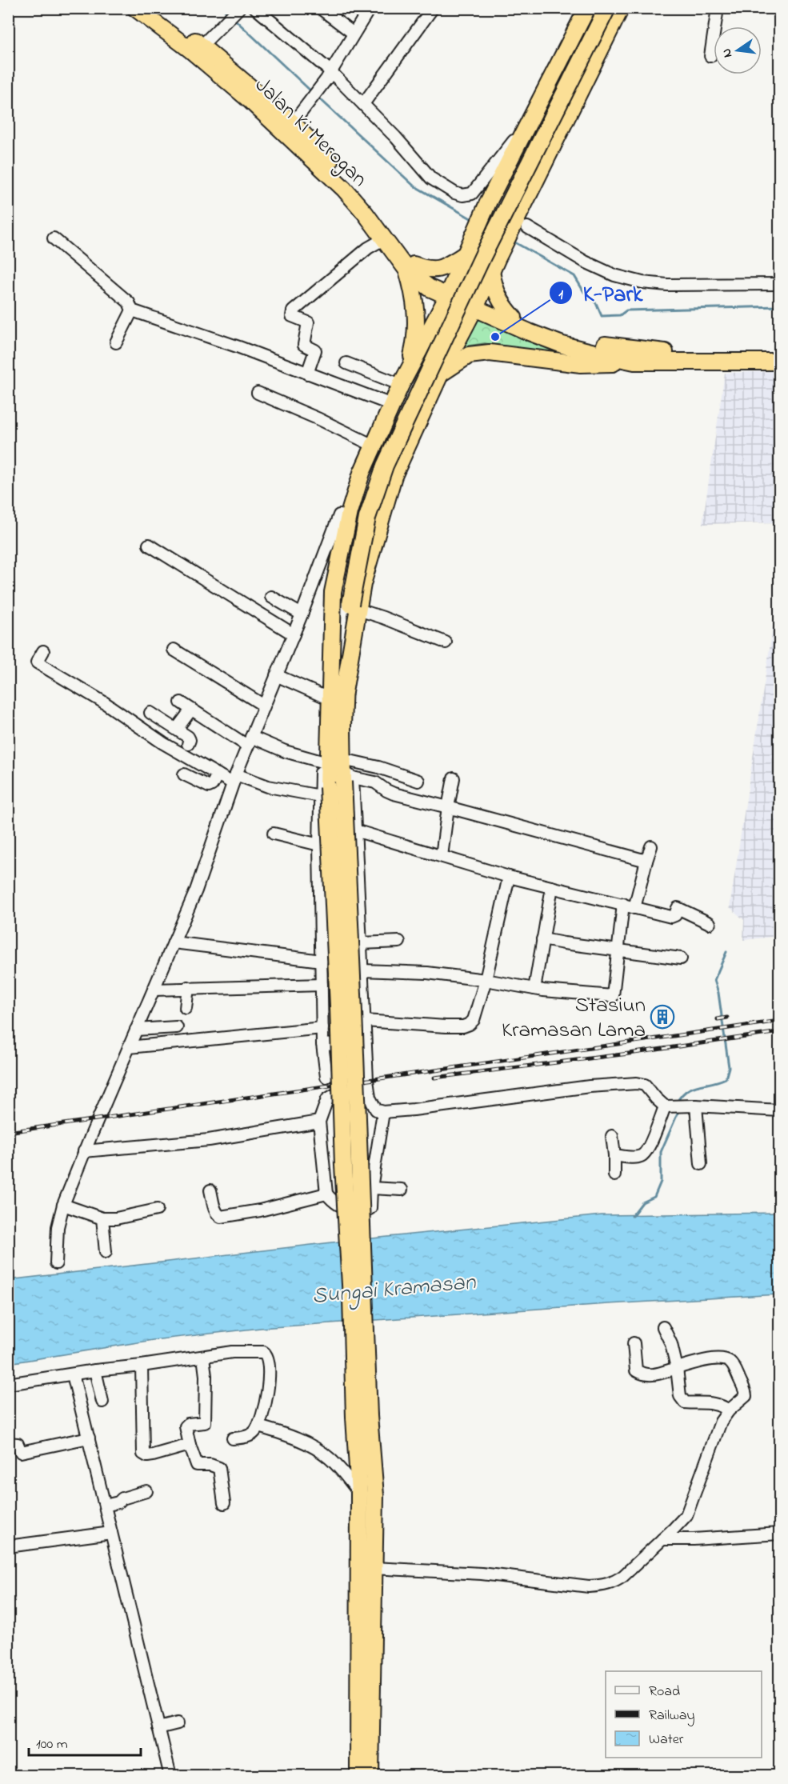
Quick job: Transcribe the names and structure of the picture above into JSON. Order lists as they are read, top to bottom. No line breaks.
{"streets":{"highway":["Jalan Ki Merogan"]},"water":["Sungai Kramasan"],"places":{"other":["K-Park"],"building":["Stasiun Kramasan Lama"]},"legend":["Road","Railway","Water"],"scale_bar":"100 m","north":"left"}
